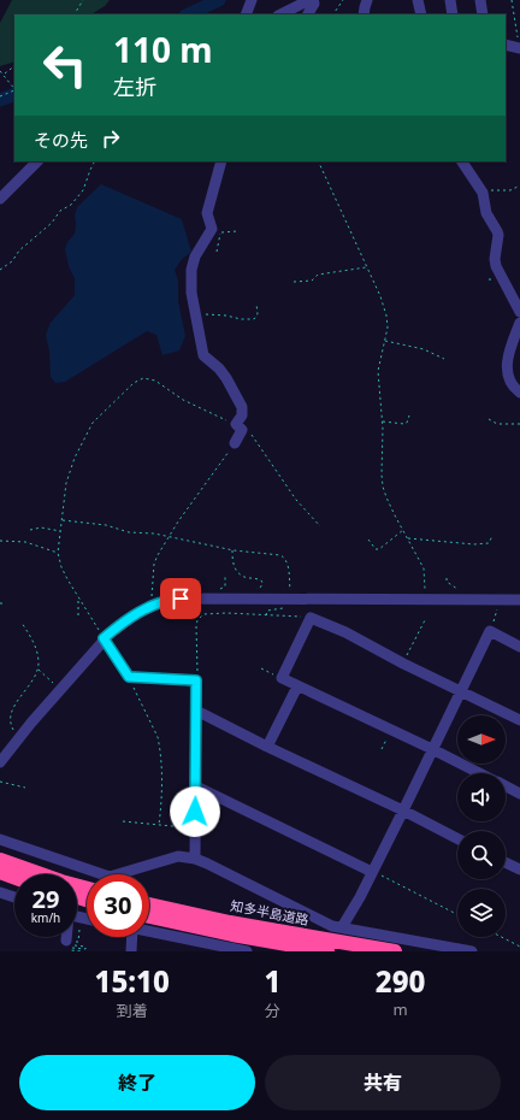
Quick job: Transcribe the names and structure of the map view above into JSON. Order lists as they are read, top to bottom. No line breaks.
{"streets":{"highway":["知多半島道路"]},"north":"right","page":{"turn":["110 m","左折"],"then":"その先","speed":"29 km/h","limit":"30","eta":["15:10","到着","1","分","290","m"],"buttons":["終了","共有"]}}
